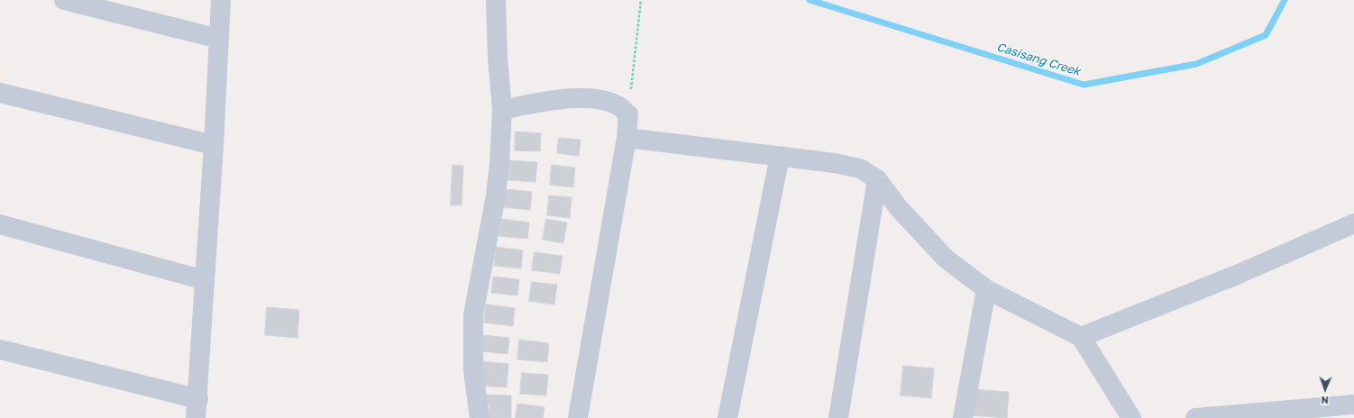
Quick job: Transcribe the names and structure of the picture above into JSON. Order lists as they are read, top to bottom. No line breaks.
{"water":["Casisang Creek"],"north":"bottom"}
